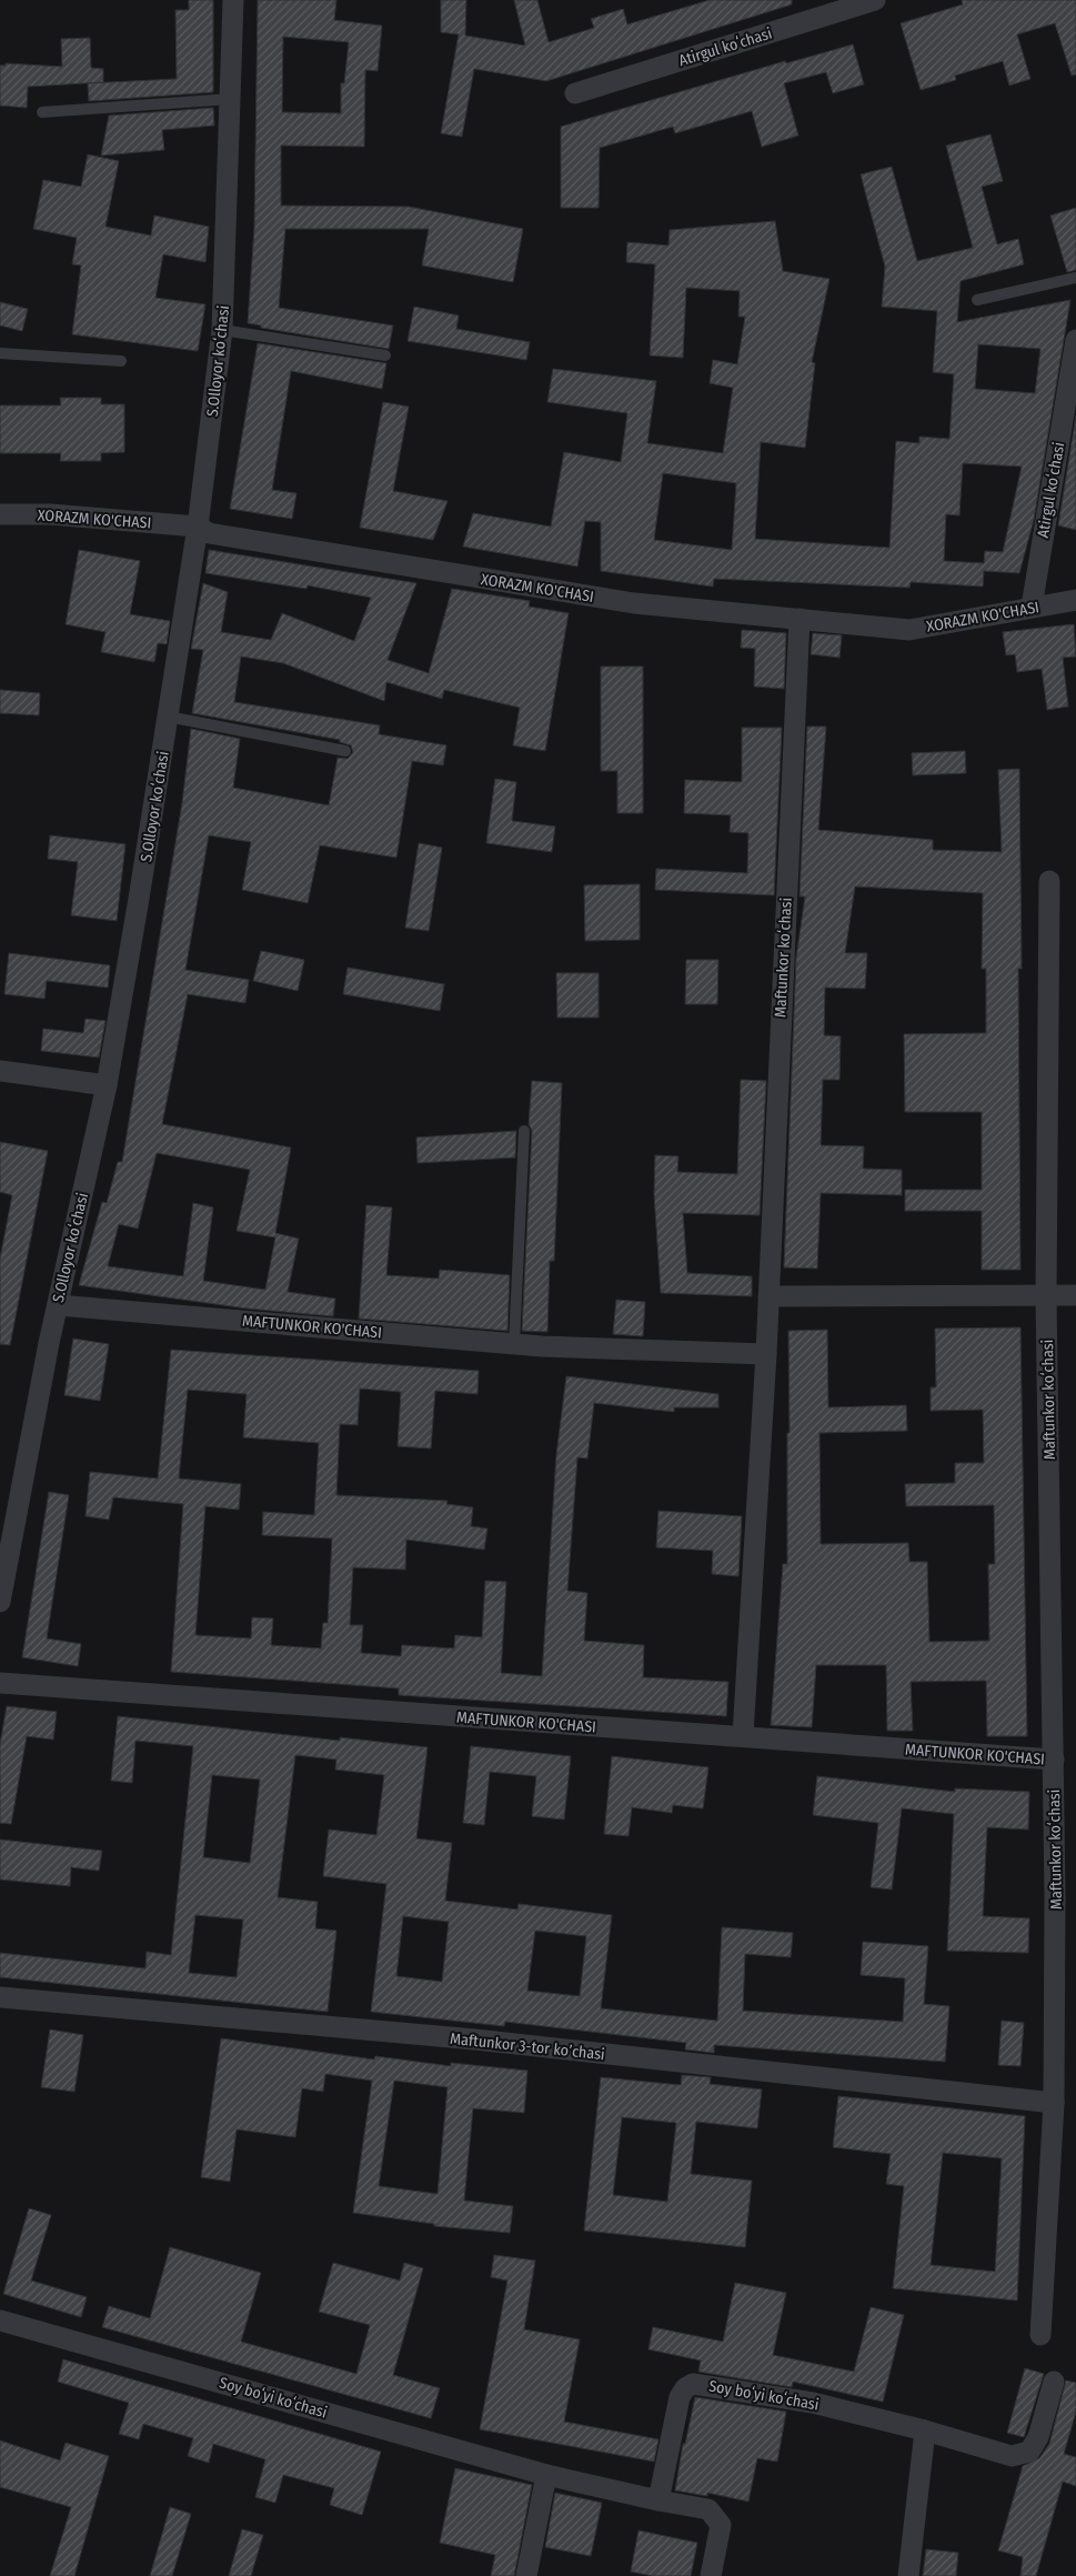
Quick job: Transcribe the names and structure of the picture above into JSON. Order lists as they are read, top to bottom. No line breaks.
{"streets":{"street":["Atirgul koʻchasi","S.Olloyor koʻchasi","XORAZM KO'CHASI","Maftunkor koʻchasi","MAFTUNKOR KO'CHASI","Maftunkor 3-tor koʼchasi","Soy boʻyi koʻchasi"]},"crossings":[["Atirgul koʻchasi","XORAZM KO'CHASI"],["S.Olloyor koʻchasi","XORAZM KO'CHASI"],["S.Olloyor koʻchasi","MAFTUNKOR KO'CHASI"],["XORAZM KO'CHASI","Maftunkor koʻchasi"],["Maftunkor koʻchasi","MAFTUNKOR KO'CHASI"],["Maftunkor koʻchasi","Maftunkor 3-tor koʼchasi"]]}
